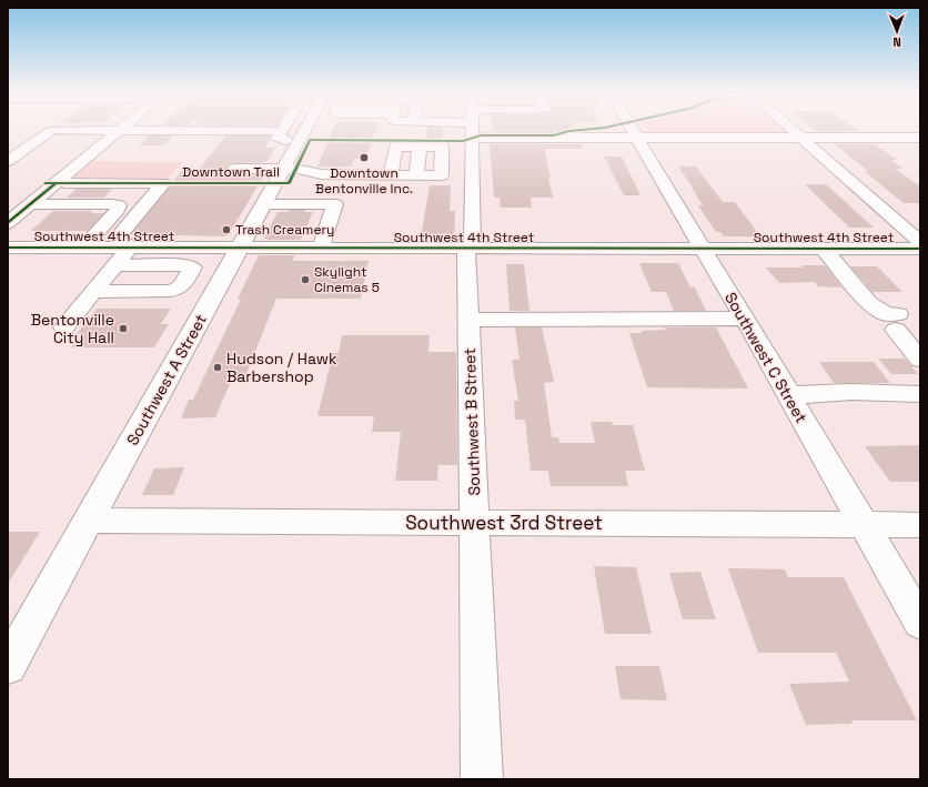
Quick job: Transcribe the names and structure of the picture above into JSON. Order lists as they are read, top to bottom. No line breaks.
{"streets":{"street":["Southwest 4th Street","Southwest C Street","Southwest A Street","Southwest B Street","Southwest 3rd Street"],"cycle path":["Downtown Trail"]},"crossings":[["Southwest 4th Street","Southwest C Street"],["Southwest 4th Street","Southwest A Street"],["Southwest 4th Street","Southwest B Street"],["Southwest C Street","Southwest 3rd Street"],["Southwest A Street","Southwest 3rd Street"],["Southwest B Street","Southwest 3rd Street"]],"places":["Downtown Bentonville Inc.","Trash Creamery","Skylight Cinemas 5","Bentonville City Hall","Hudson / Hawk Barbershop"],"north":"bottom"}
